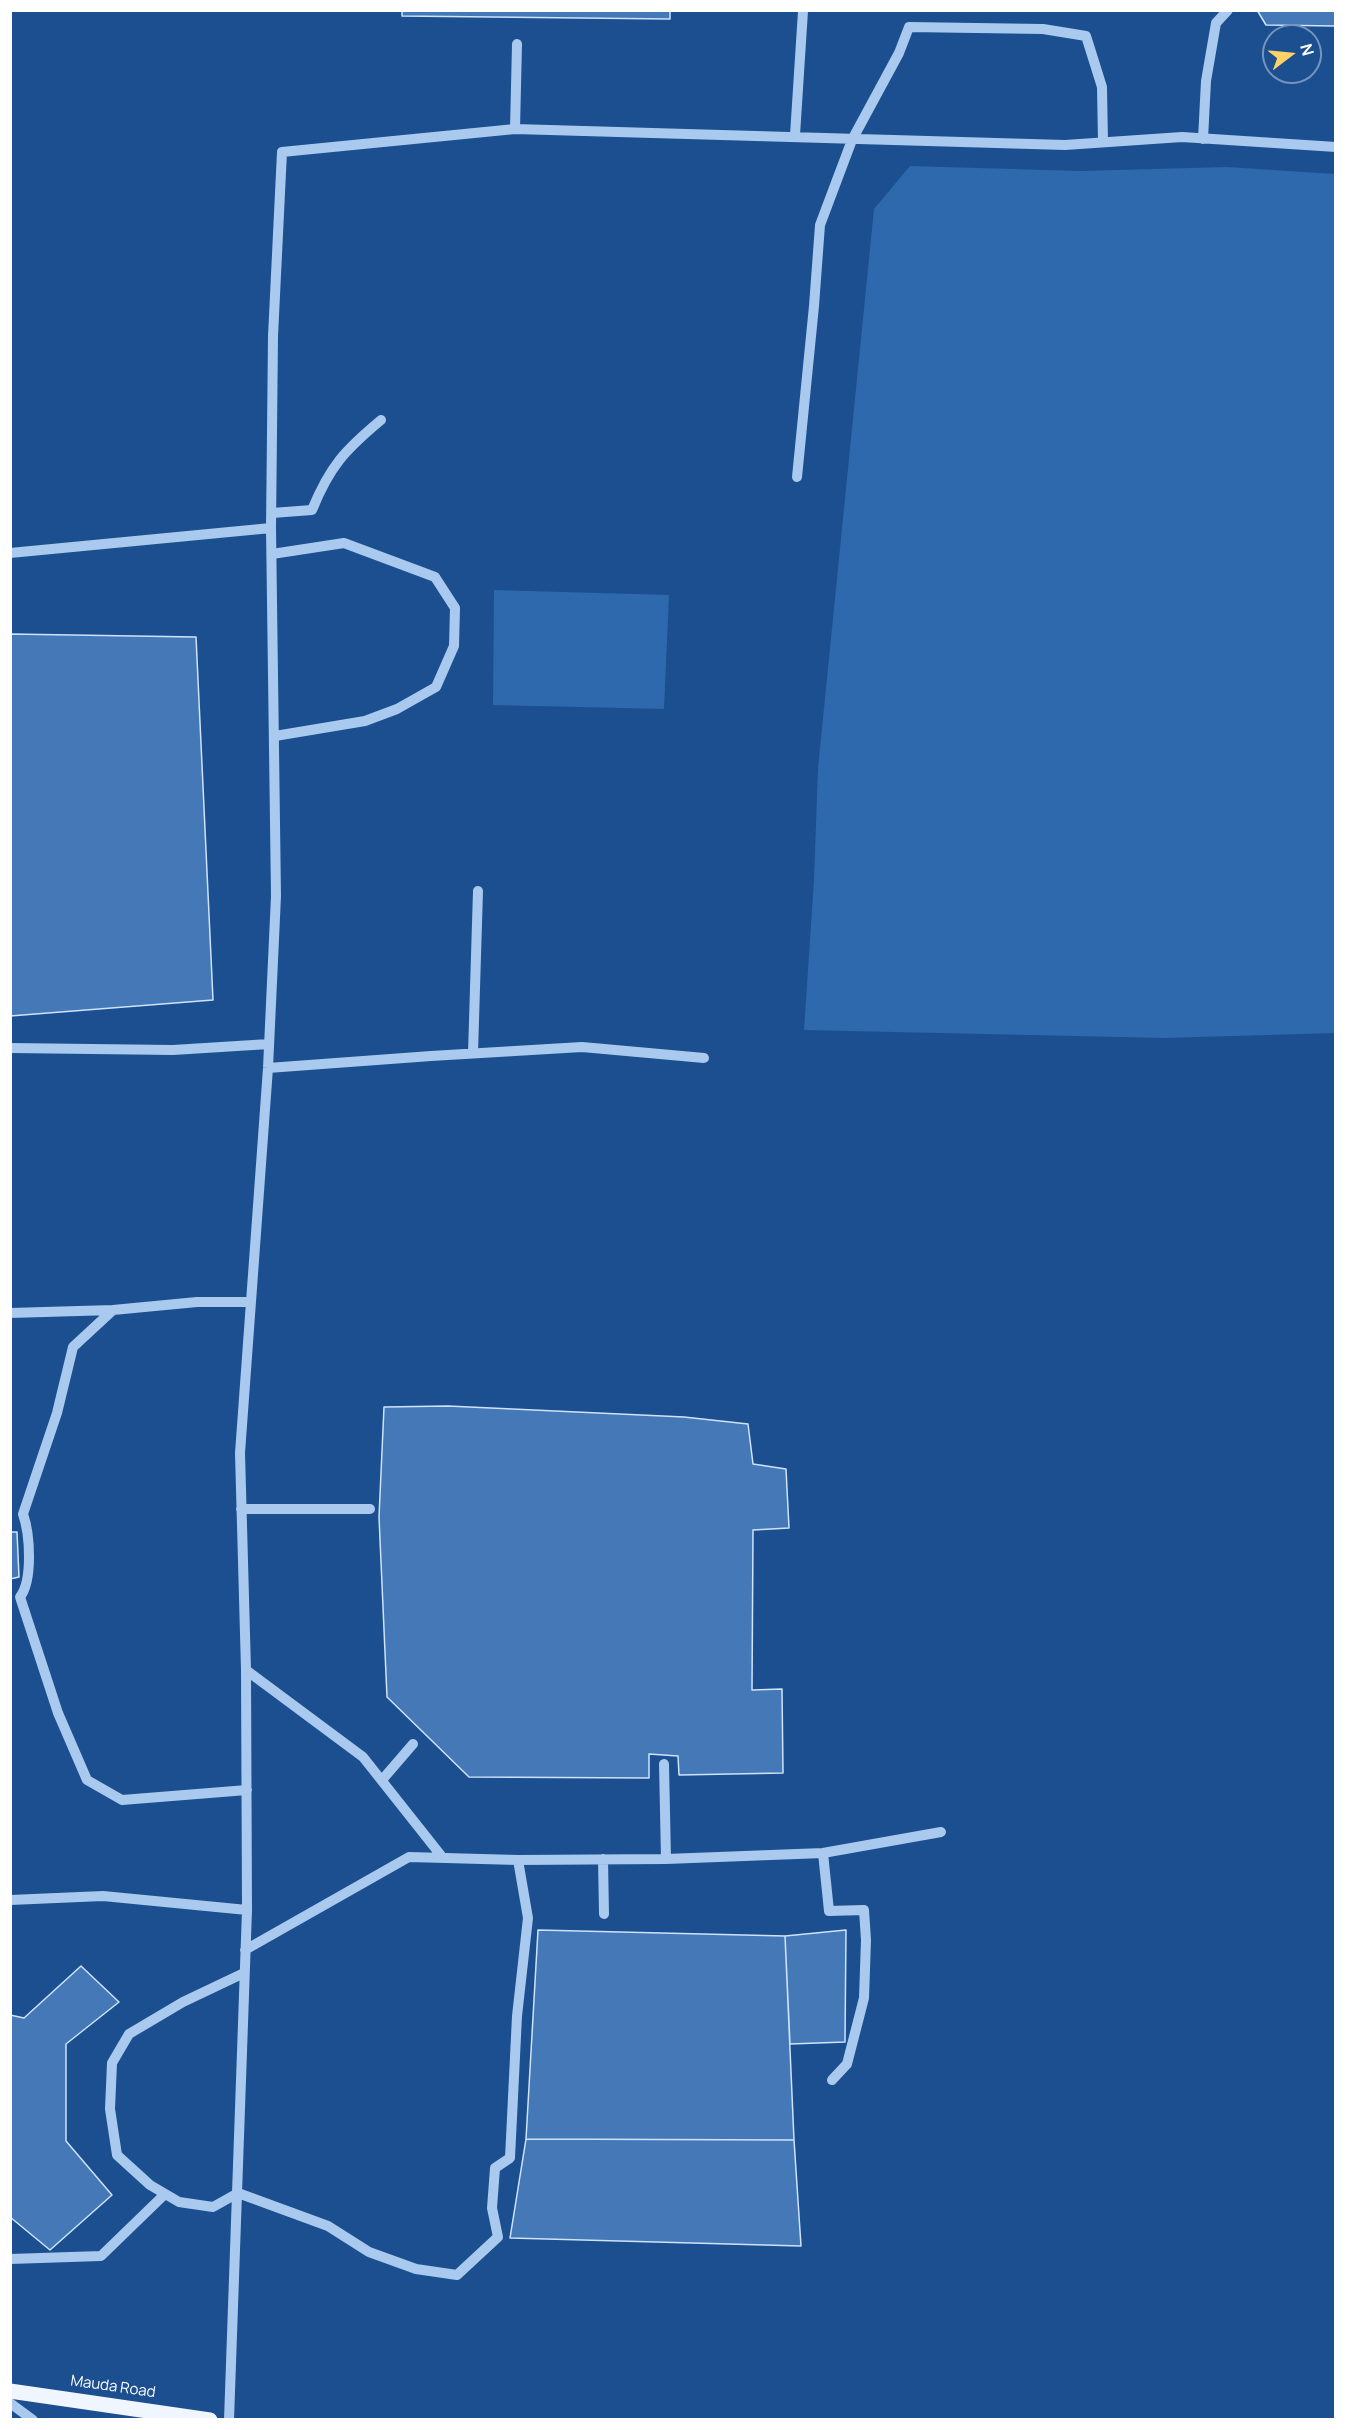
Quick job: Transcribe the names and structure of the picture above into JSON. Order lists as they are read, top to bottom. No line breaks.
{"streets":{"main road":["Mauda Road"]},"north":"right"}
